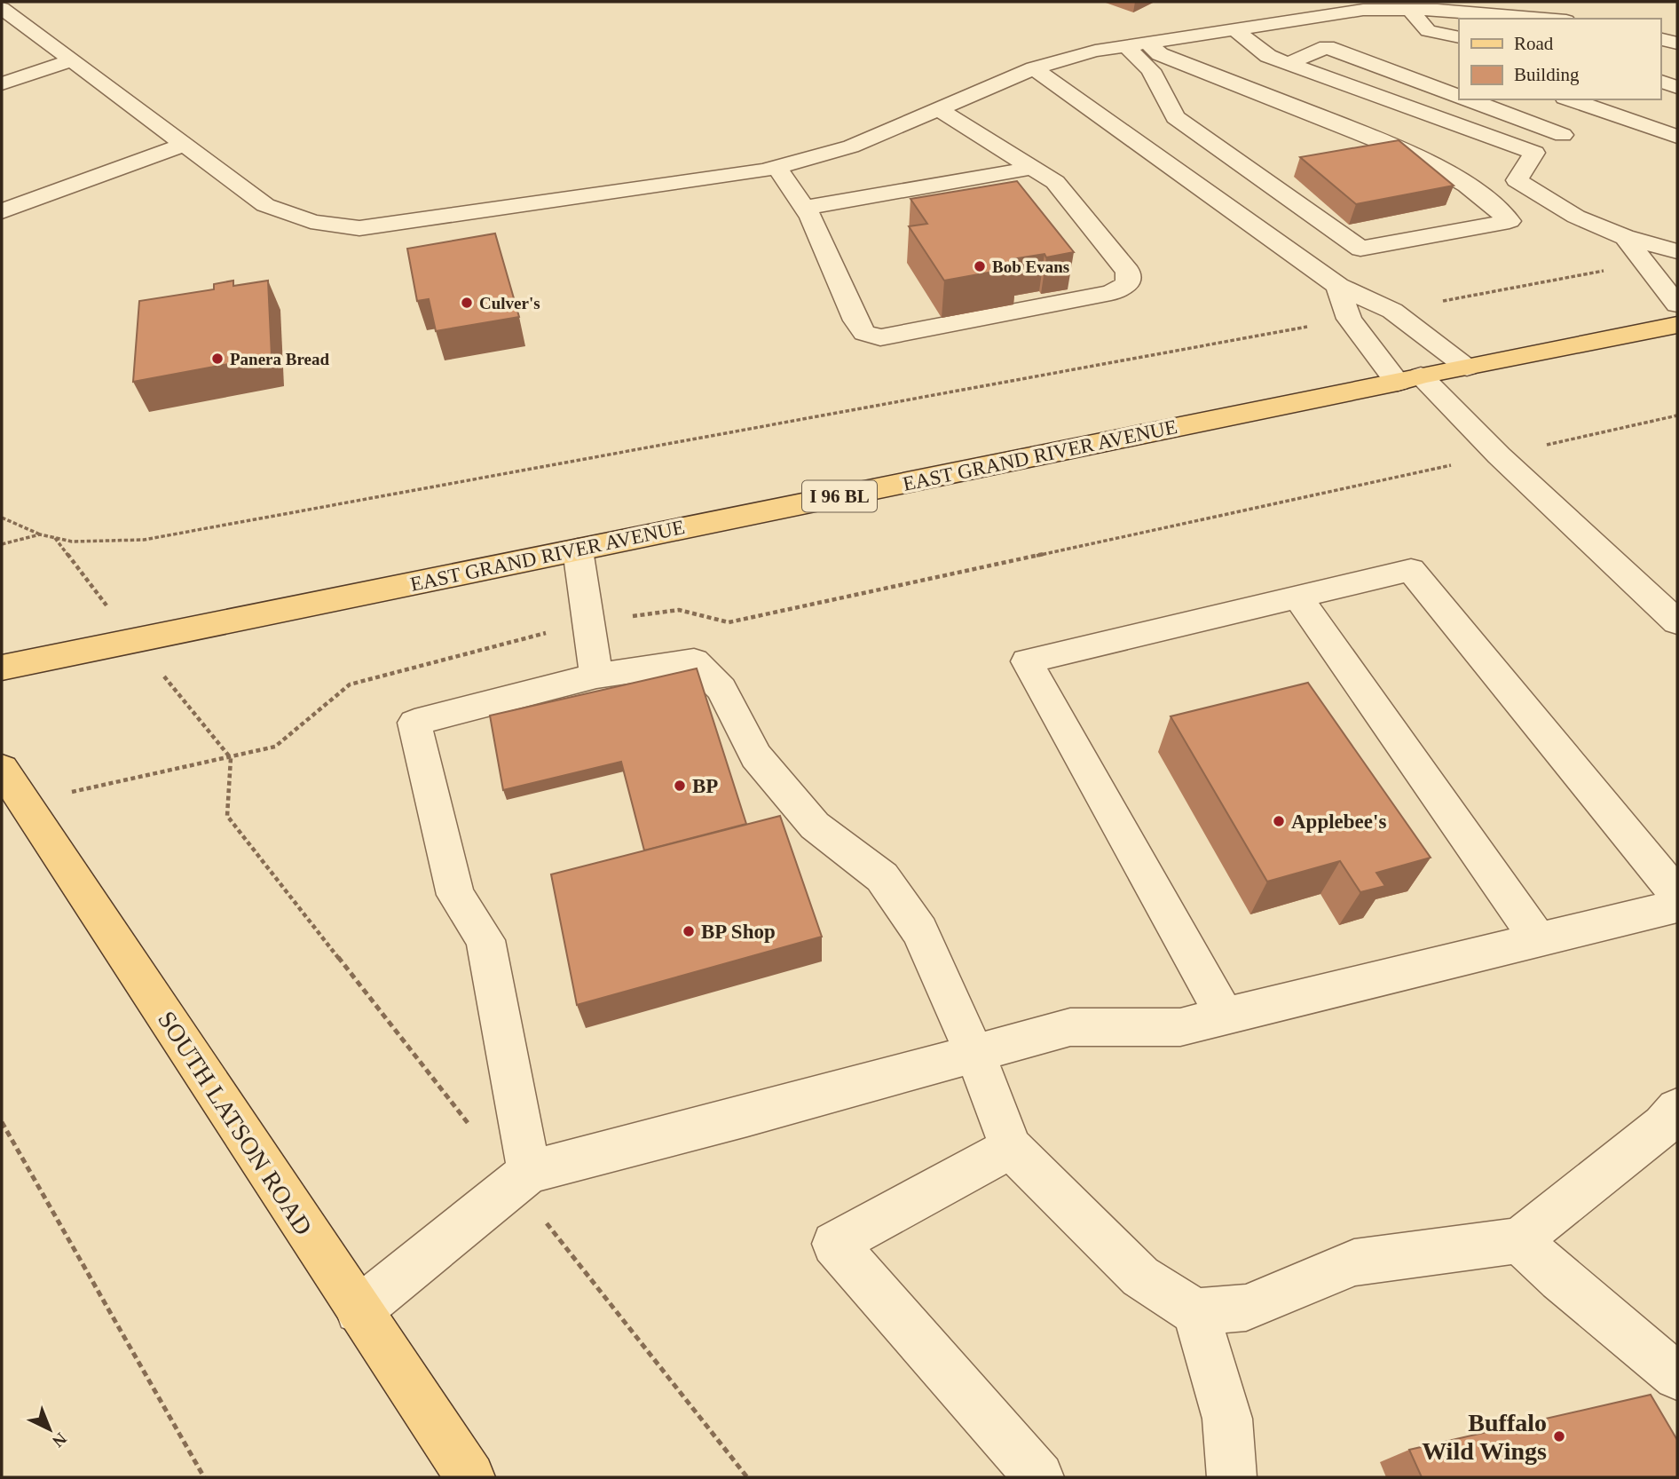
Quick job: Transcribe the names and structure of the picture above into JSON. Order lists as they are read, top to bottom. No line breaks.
{"streets":{"main road":["EAST GRAND RIVER AVENUE","I 96 BL","SOUTH LATSON ROAD"]},"places":["Bob Evans","Culver's","Panera Bread","BP","Applebee's","BP Shop","Buffalo Wild Wings"],"legend":["Road","Building"],"north":"bottom right"}
